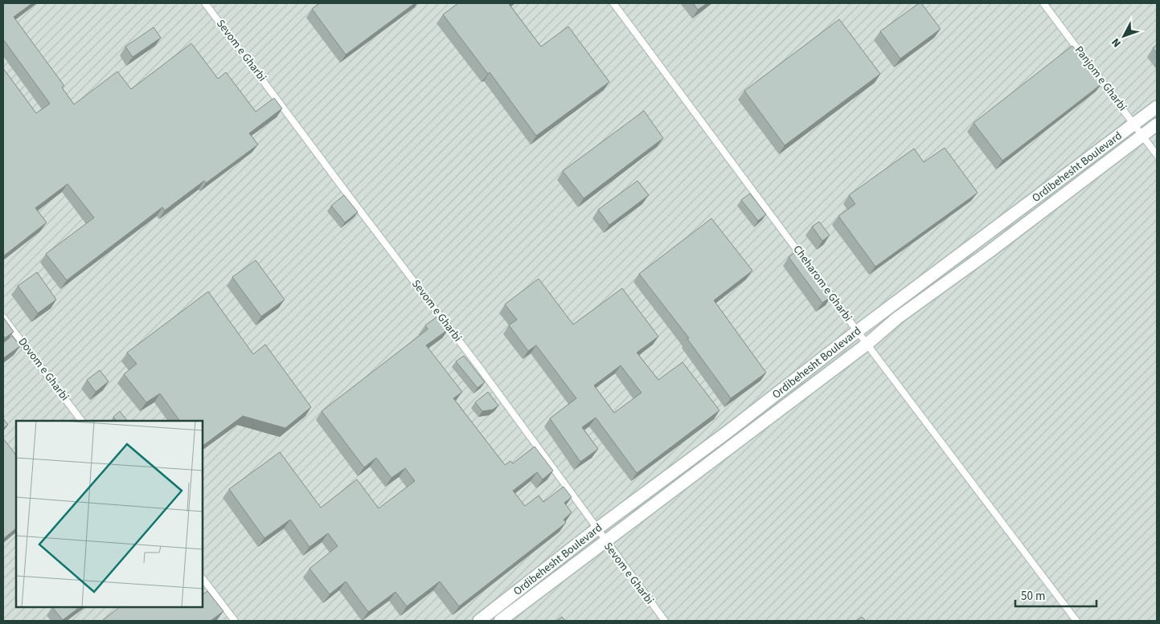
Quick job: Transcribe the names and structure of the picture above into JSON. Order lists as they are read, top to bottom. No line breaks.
{"streets":{"street":["Ordibehesht Boulevard"],"lane":["Sevom e Gharbi","Panjom e Gharbi","Cheharom e Gharbi","Dovom e Gharbi"]},"crossings":[["Sevom e Gharbi","Ordibehesht Boulevard"],["Panjom e Gharbi","Ordibehesht Boulevard"],["Ordibehesht Boulevard","Cheharom e Gharbi"]],"scale_bar":"50 m","north":"bottom left"}
